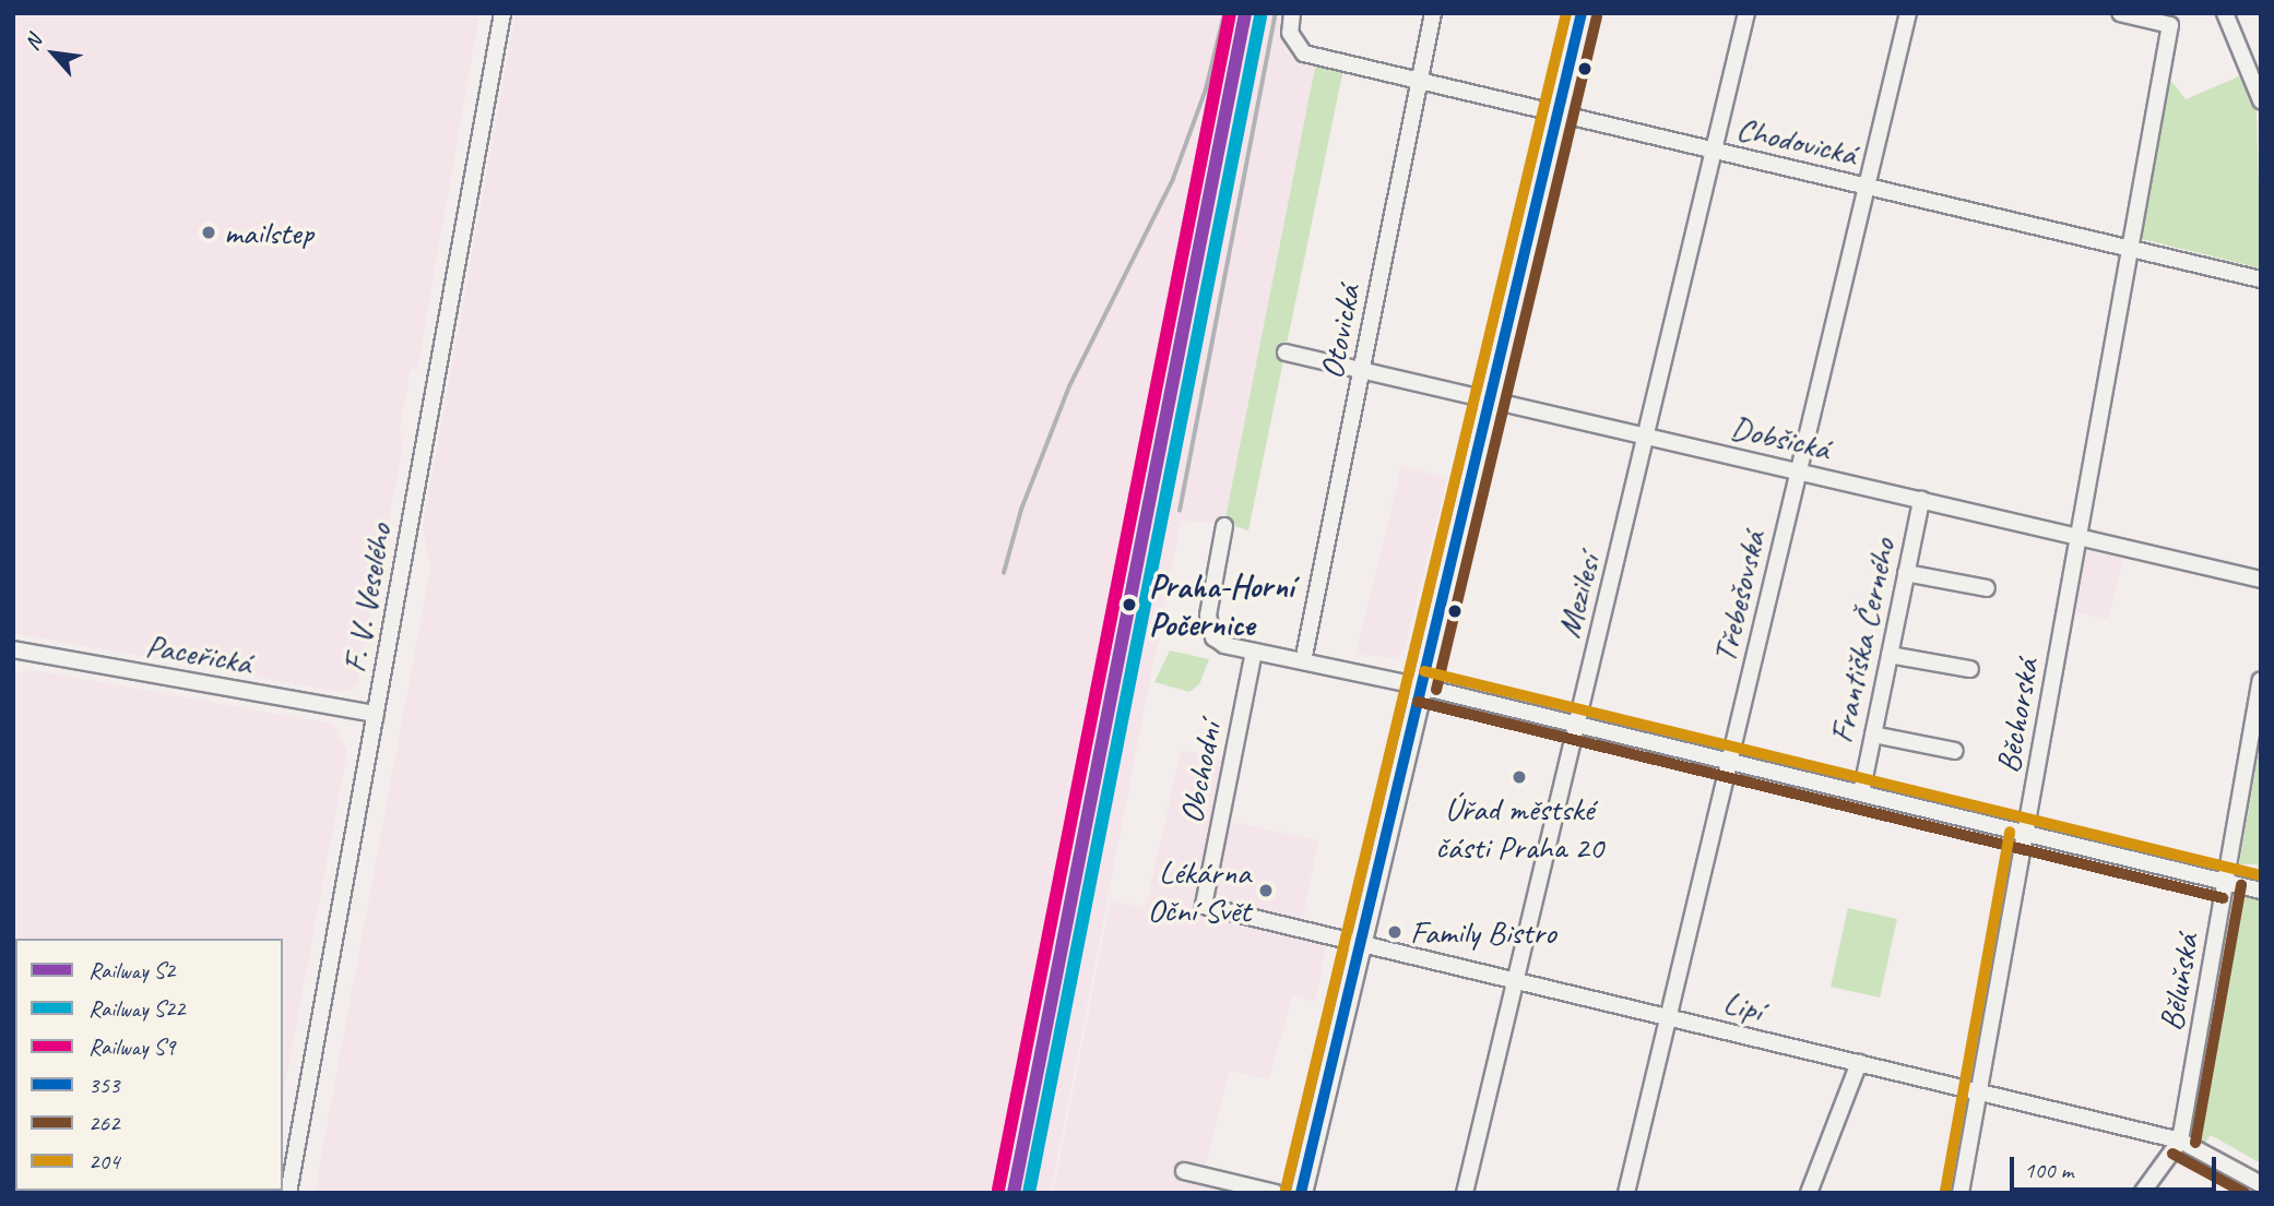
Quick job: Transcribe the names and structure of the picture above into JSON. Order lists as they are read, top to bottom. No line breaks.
{"streets":{"street":["Chodovická","Otovická","Dobšická","Mezilesí","Třebešovská","F. V. Veselého","Františka Černého","Paceřická","Běchorská","Obchodní","Běluňská","Lipí"]},"crossings":[["Chodovická","Otovická"],["Chodovická","Mezilesí"],["Chodovická","Třebešovská"],["Chodovická","Běchorská"],["Otovická","Dobšická"],["Dobšická","Mezilesí"],["Dobšická","Třebešovská"],["Dobšická","Františka Černého"],["Dobšická","Běchorská"],["Mezilesí","Lipí"],["Třebešovská","Lipí"],["F. V. Veselého","Paceřická"],["Běchorská","Lipí"],["Obchodní","Lipí"],["Běluňská","Lipí"]],"places":["mailstep","Praha-Horní Počernice","Úřad městské části Praha 20","Lékárna Oční Svět","Family Bistro"],"lines":["rail line S2","rail line S9","transit line 353","transit line 204","rail line S22","transit line 262"],"legend":["Railway S2","Railway S22","Railway S9","353","262","204"],"scale_bar":"100 m","north":"top left"}
